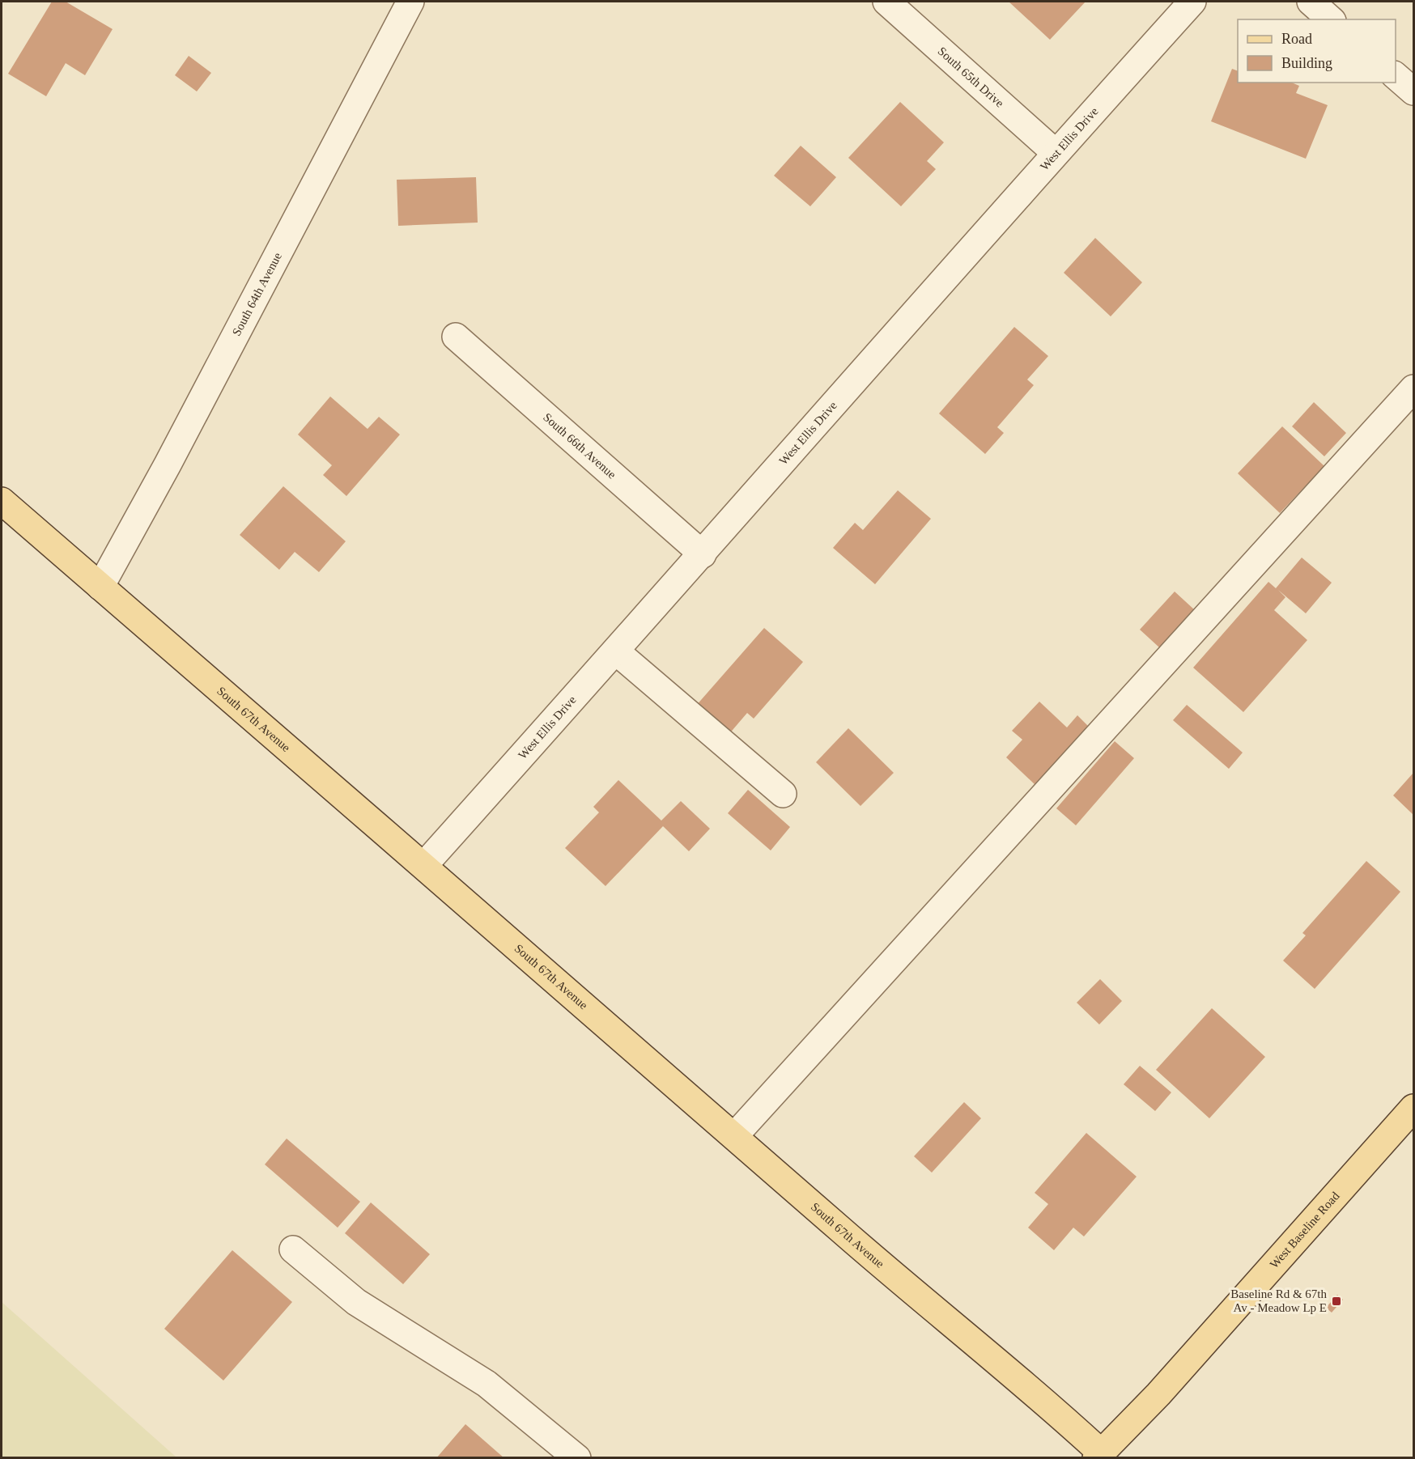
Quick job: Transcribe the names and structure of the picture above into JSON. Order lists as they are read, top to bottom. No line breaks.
{"streets":{"main road":["South 67th Avenue","West Baseline Road"],"street":["South 65th Drive","West Ellis Drive","South 64th Avenue","South 66th Avenue"]},"crossings":[["South 65th Drive","West Ellis Drive"],["West Ellis Drive","South 66th Avenue"],["West Ellis Drive","South 67th Avenue"],["South 64th Avenue","South 67th Avenue"],["South 67th Avenue","West Baseline Road"]],"places":{"transit":["Baseline Rd & 67th Av - Meadow Lp E"]},"legend":["Road","Building"]}
